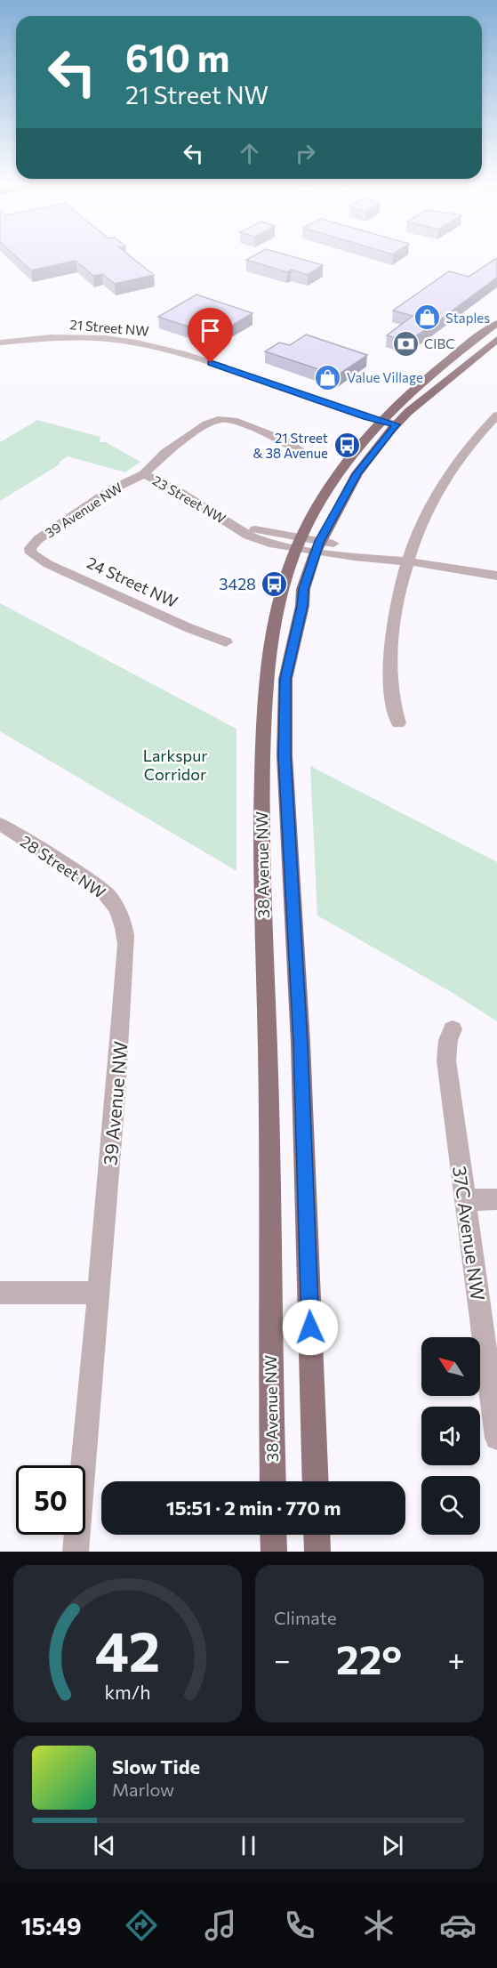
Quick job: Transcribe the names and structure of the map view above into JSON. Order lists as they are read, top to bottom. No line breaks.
{"streets":{"main road":["38 Avenue NW"],"street":["21 Street NW","23 Street NW","39 Avenue NW","24 Street NW","28 Street NW","37C Avenue NW"]},"crossings":[["21 Street NW","38 Avenue NW"],["23 Street NW","39 Avenue NW"],["23 Street NW","38 Avenue NW"],["39 Avenue NW","24 Street NW"],["39 Avenue NW","28 Street NW"]],"parks":["Larkspur Corridor"],"places":{"shop":["Staples","Value Village"],"bank":["CIBC"],"bus stop":["21 Street & 38 Avenue","3428"]},"north":"top left","page":{"turn":["610 m","21 Street NW"],"limit":"50","trip":"15:51 · 2 min · 770 m","tile":"Climate","heat":["−","22°","+"],"song":["Slow Tide","Marlow"],"tabs":"15:49","gauge":["42","km/h"]}}
